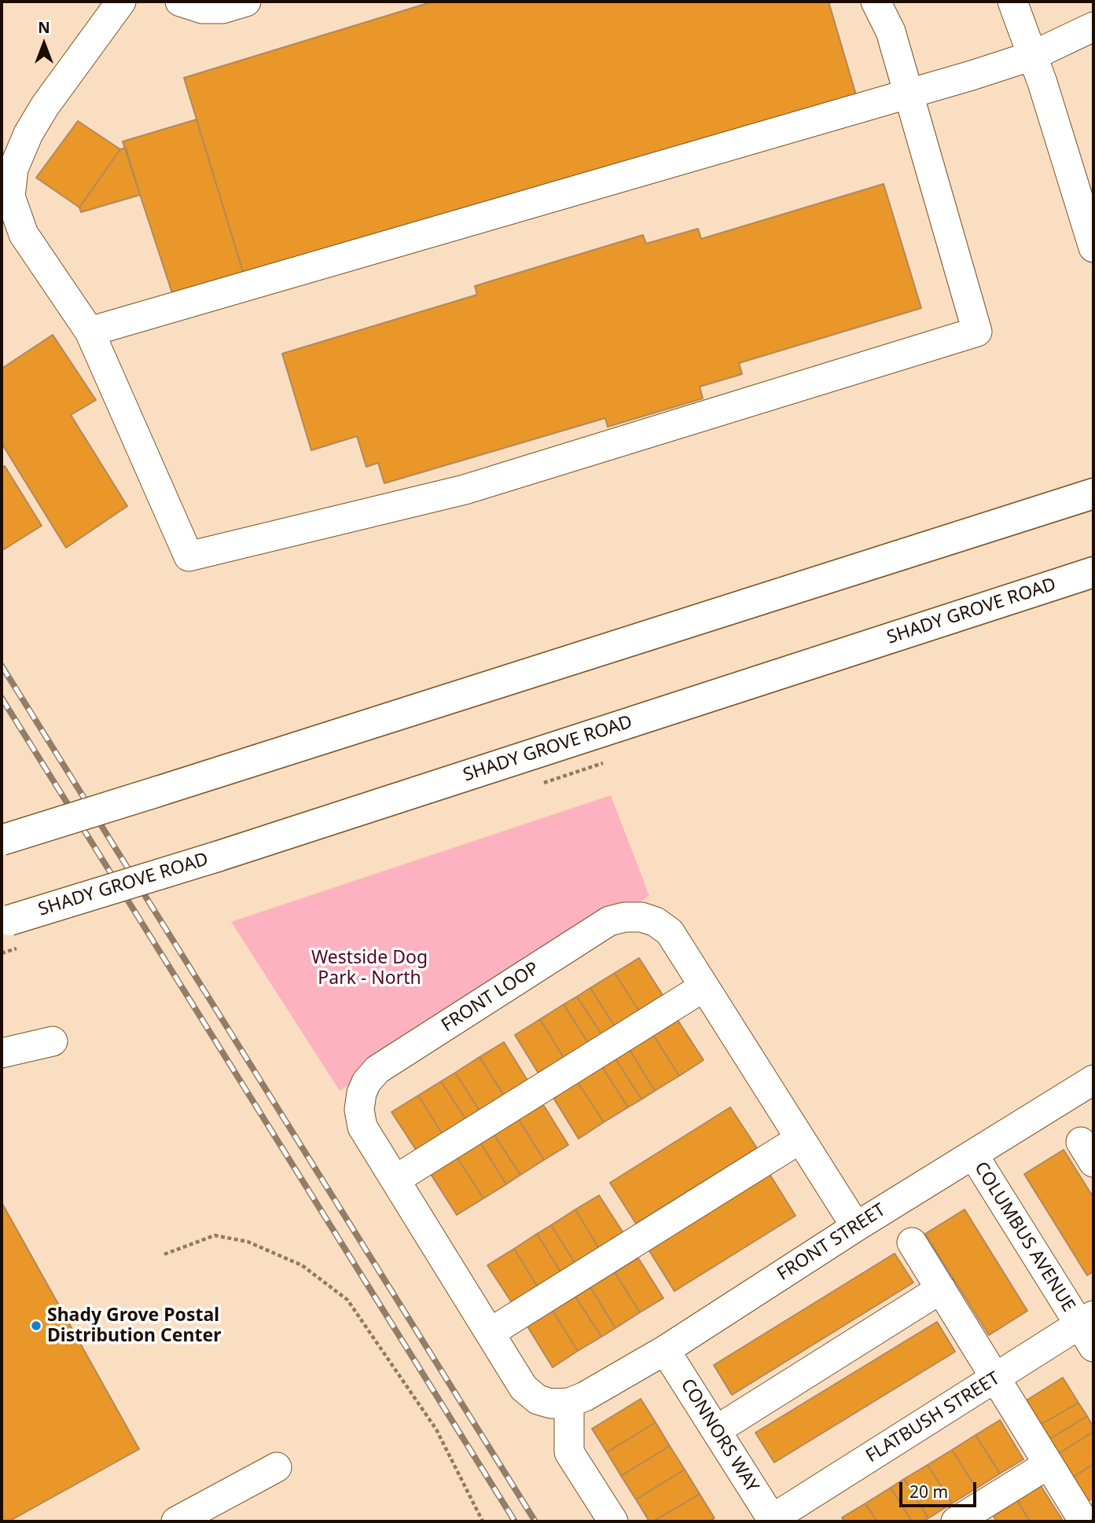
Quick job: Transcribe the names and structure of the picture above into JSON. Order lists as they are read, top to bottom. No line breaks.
{"streets":{"main road":["SHADY GROVE ROAD"],"street":["FRONT LOOP","COLUMBUS AVENUE","FRONT STREET","FLATBUSH STREET","CONNORS WAY"]},"crossings":[["FRONT LOOP","FRONT STREET"],["COLUMBUS AVENUE","FRONT STREET"],["COLUMBUS AVENUE","FLATBUSH STREET"],["FRONT STREET","CONNORS WAY"],["FLATBUSH STREET","CONNORS WAY"]],"parks":["Westside Dog Park - North"],"places":["Shady Grove Postal Distribution Center"],"scale_bar":"20 m","north":"top"}
